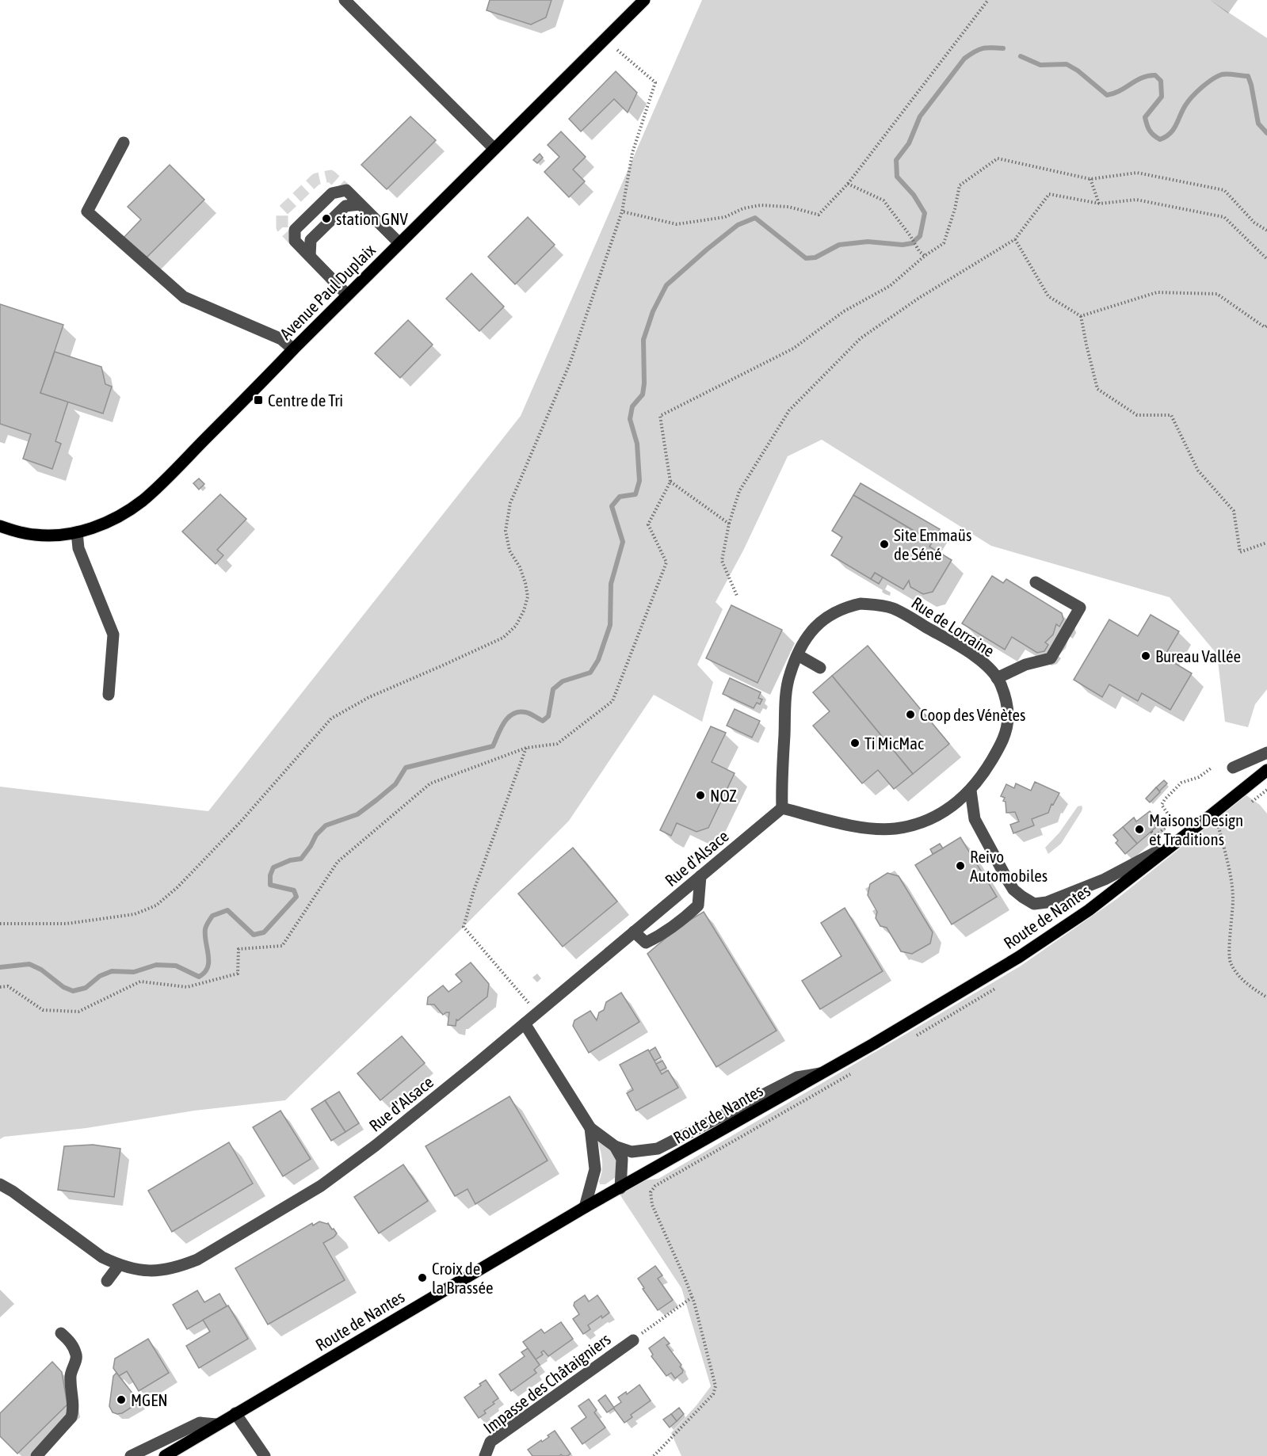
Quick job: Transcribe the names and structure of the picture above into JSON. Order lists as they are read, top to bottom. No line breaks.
{"streets":{"main road":["Avenue Paul Duplaix","Route de Nantes"],"street":["Rue de Lorraine","Rue d'Alsace","Impasse des Châtaigniers"]},"crossings":[["Rue de Lorraine","Rue d'Alsace"]],"places":{"other":["station GNV","Site Emmaüs de Séné","Bureau Vallée","Coop des Vénètes","Ti MicMac","NOZ","Maisons Design et Traditions","Reivo Automobiles","Croix de la Brassée","MGEN"],"transit":["Centre de Tri"]}}
